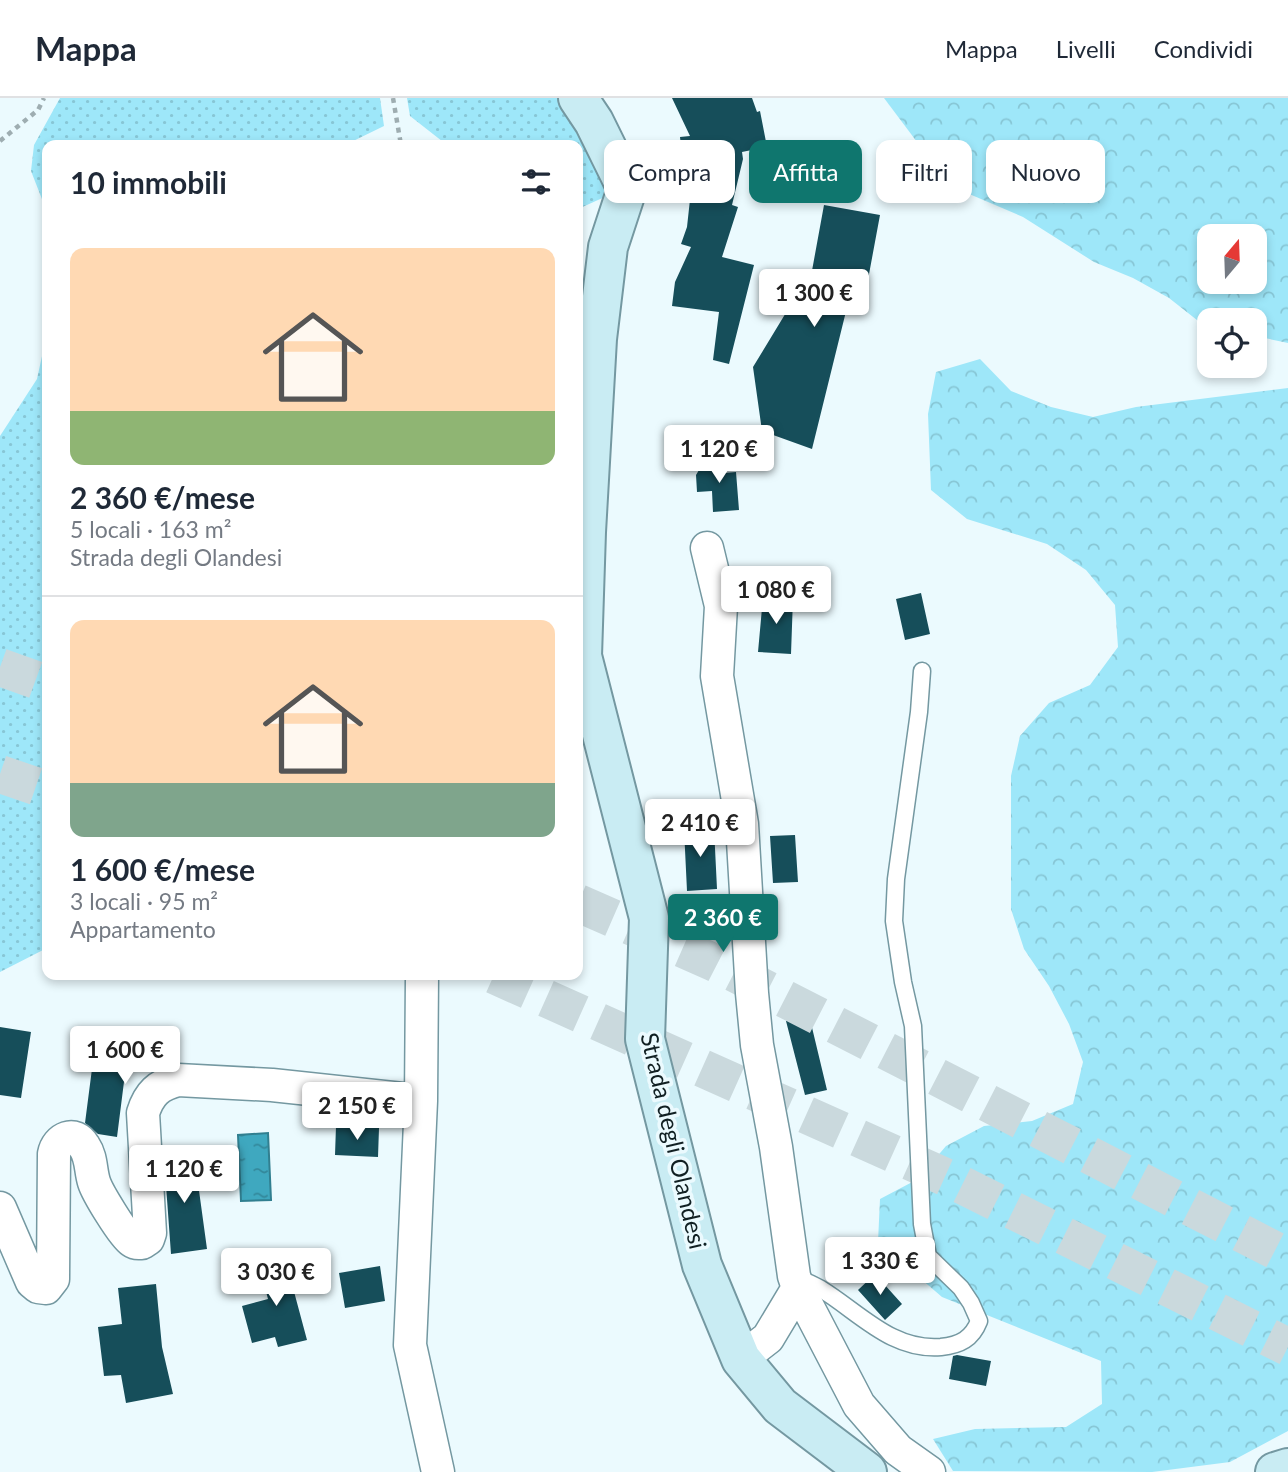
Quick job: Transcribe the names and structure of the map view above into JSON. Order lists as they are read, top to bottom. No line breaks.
{"streets":{"main road":["Strada degli Olandesi"]},"north":"top","page":{"header":"Mappa","nav":["Mappa","Livelli","Condividi"],"chip":["Compra","Affitta","Filtri","Nuovo"],"heading":"10 immobili","list":[{"name":"2 360 €/mese","note":"5 locali · 163 m² · Strada degli Olandesi"},{"name":"1 600 €/mese","note":"3 locali · 95 m² · Appartamento"}],"price":["1 300 €","1 120 €","1 080 €","2 410 €","2 360 €","1 600 €","2 150 €","1 120 €","1 330 €","3 030 €"]}}
